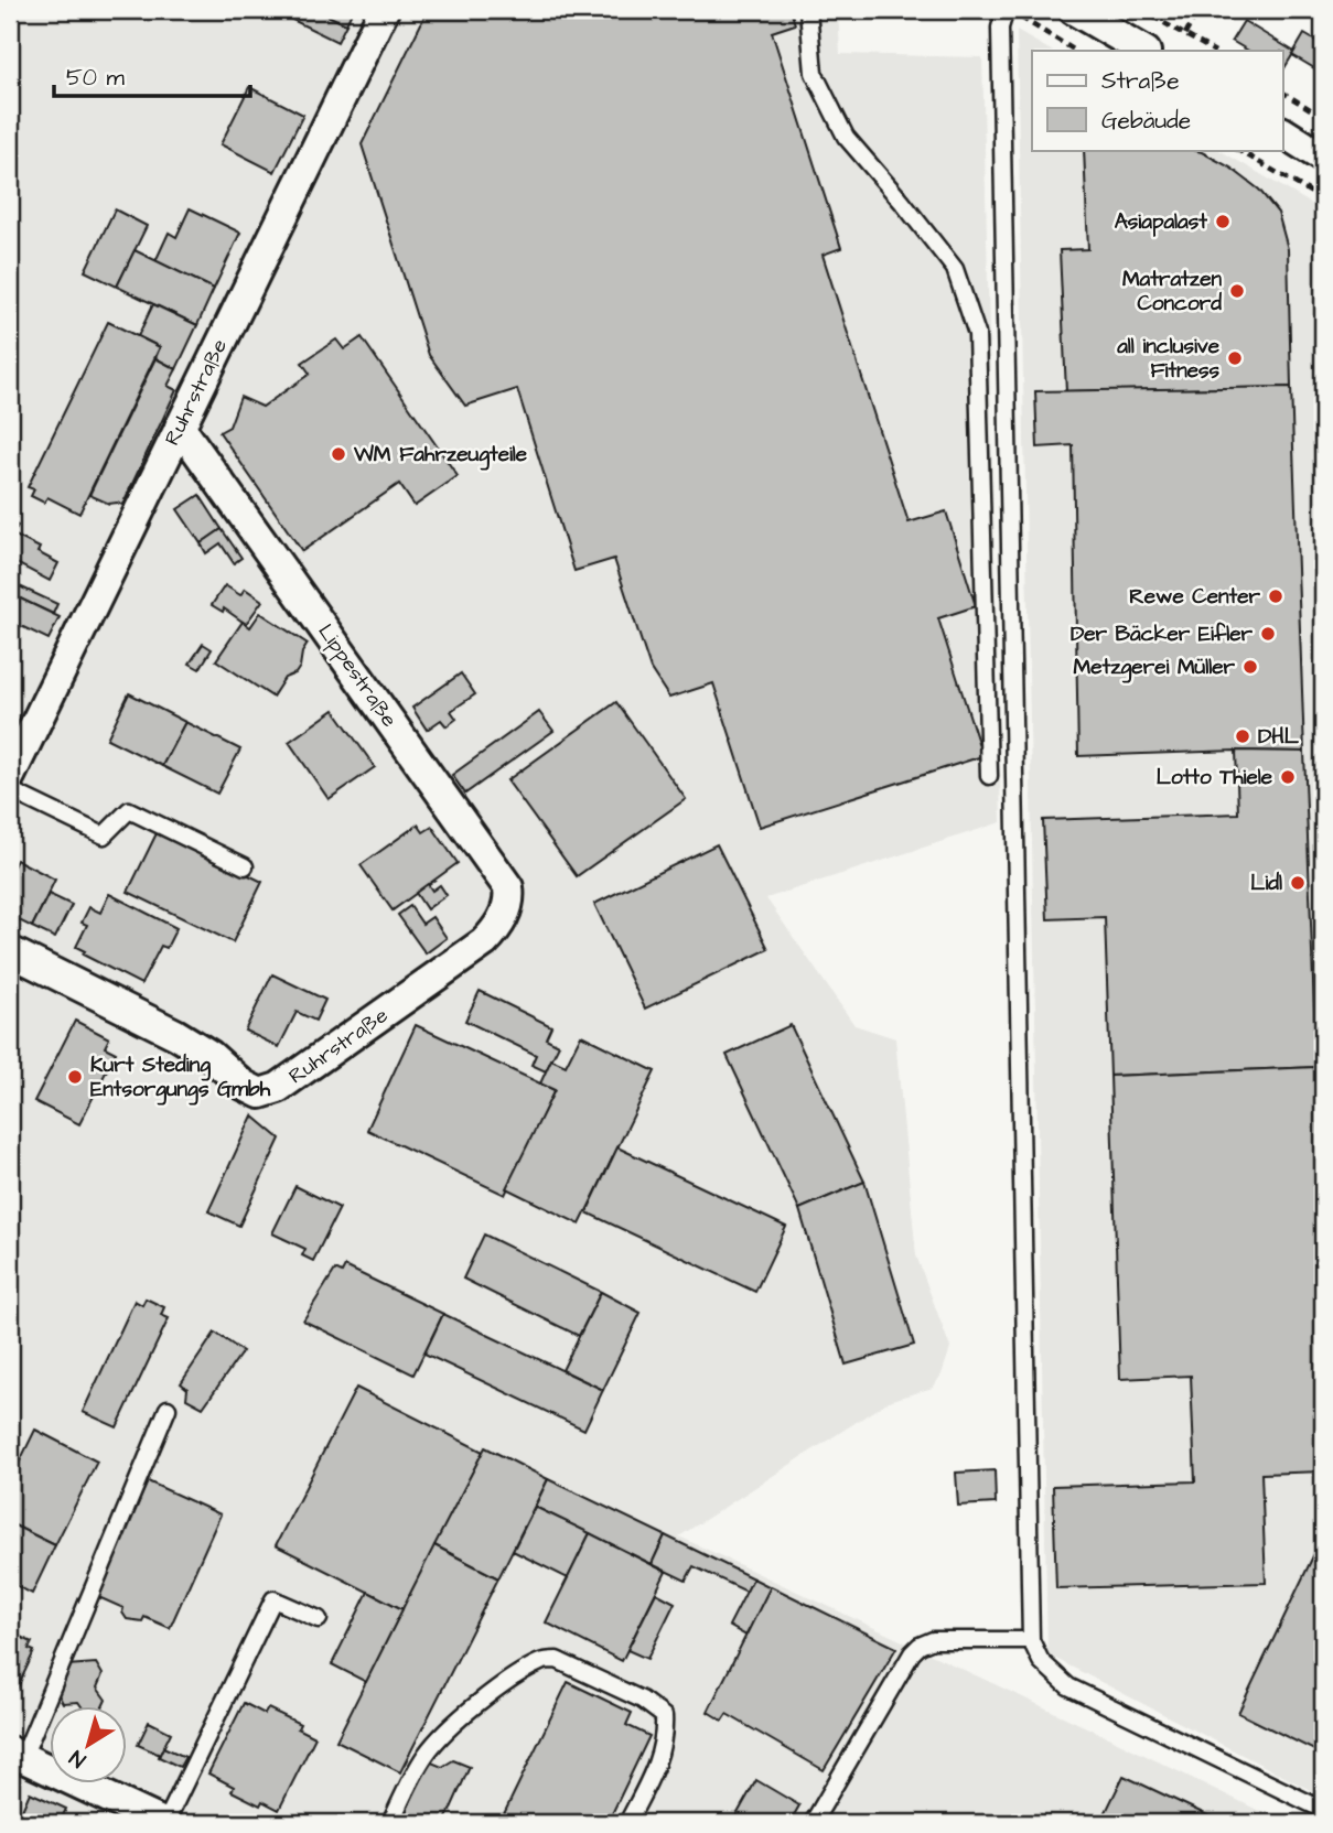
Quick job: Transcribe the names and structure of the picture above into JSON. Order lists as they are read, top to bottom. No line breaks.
{"streets":{"street":["Ruhrstraße","Lippestraße"]},"crossings":[["Ruhrstraße","Lippestraße"]],"places":["Asiapalast","Matratzen Concord","all inclusive Fitness","WM Fahrzeugteile","Rewe Center","Der Bäcker Eifler","Metzgerei Müller","DHL","Lotto Thiele","Lidl","Kurt Steding Entsorgungs Gmbh"],"legend":["Straße","Gebäude"],"scale_bar":"50 m","north":"bottom left"}
